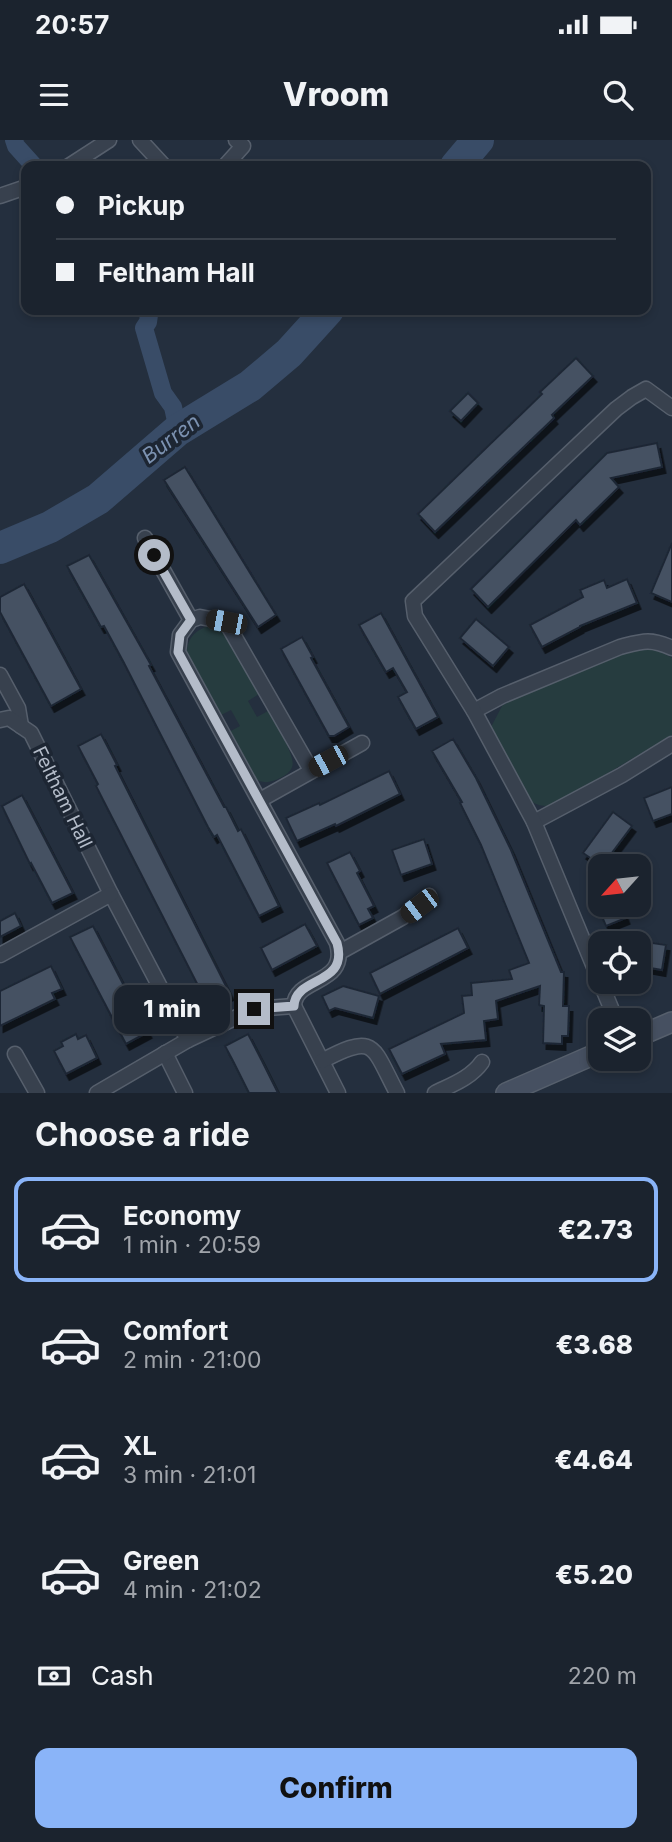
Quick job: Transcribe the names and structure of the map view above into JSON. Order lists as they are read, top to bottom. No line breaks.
{"streets":{"street":["Feltham Hall"]},"water":["Burren"],"north":"bottom left","page":{"status":"20:57","header":"Vroom","banner":["Pickup","Feltham Hall"],"bubble":"1 min","heading":"Choose a ride","list":[{"name":"Economy","note":"1 min · 20:59","value":"€2.73"},{"name":"Comfort","note":"2 min · 21:00","value":"€3.68"},{"name":"XL","note":"3 min · 21:01","value":"€4.64"},{"name":"Green","note":"4 min · 21:02","value":"€5.20"}],"pay":["Cash","220 m"],"buttons":"Confirm"}}
